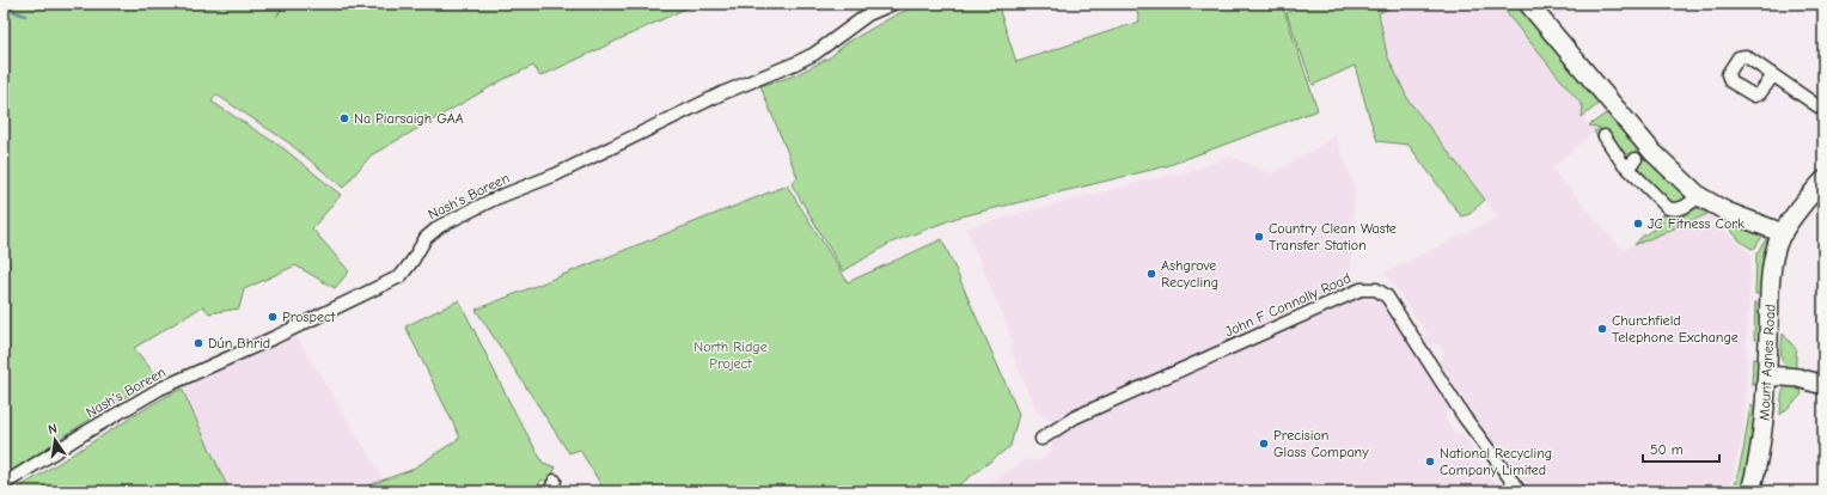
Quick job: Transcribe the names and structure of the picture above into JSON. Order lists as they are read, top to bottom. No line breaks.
{"streets":{"street":["Nash's Boreen","John F Connolly Road","Mount Agnes Road"]},"parks":["North Ridge Project"],"places":["Na Piarsaigh GAA","JC Fitness Cork","Country Clean Waste Transfer Station","Ashgrove Recycling","Prospect","Churchfield Telephone Exchange","Dún Bhrid","Precision Glass Company","National Recycling Company Limited"],"scale_bar":"50 m","north":"top"}
